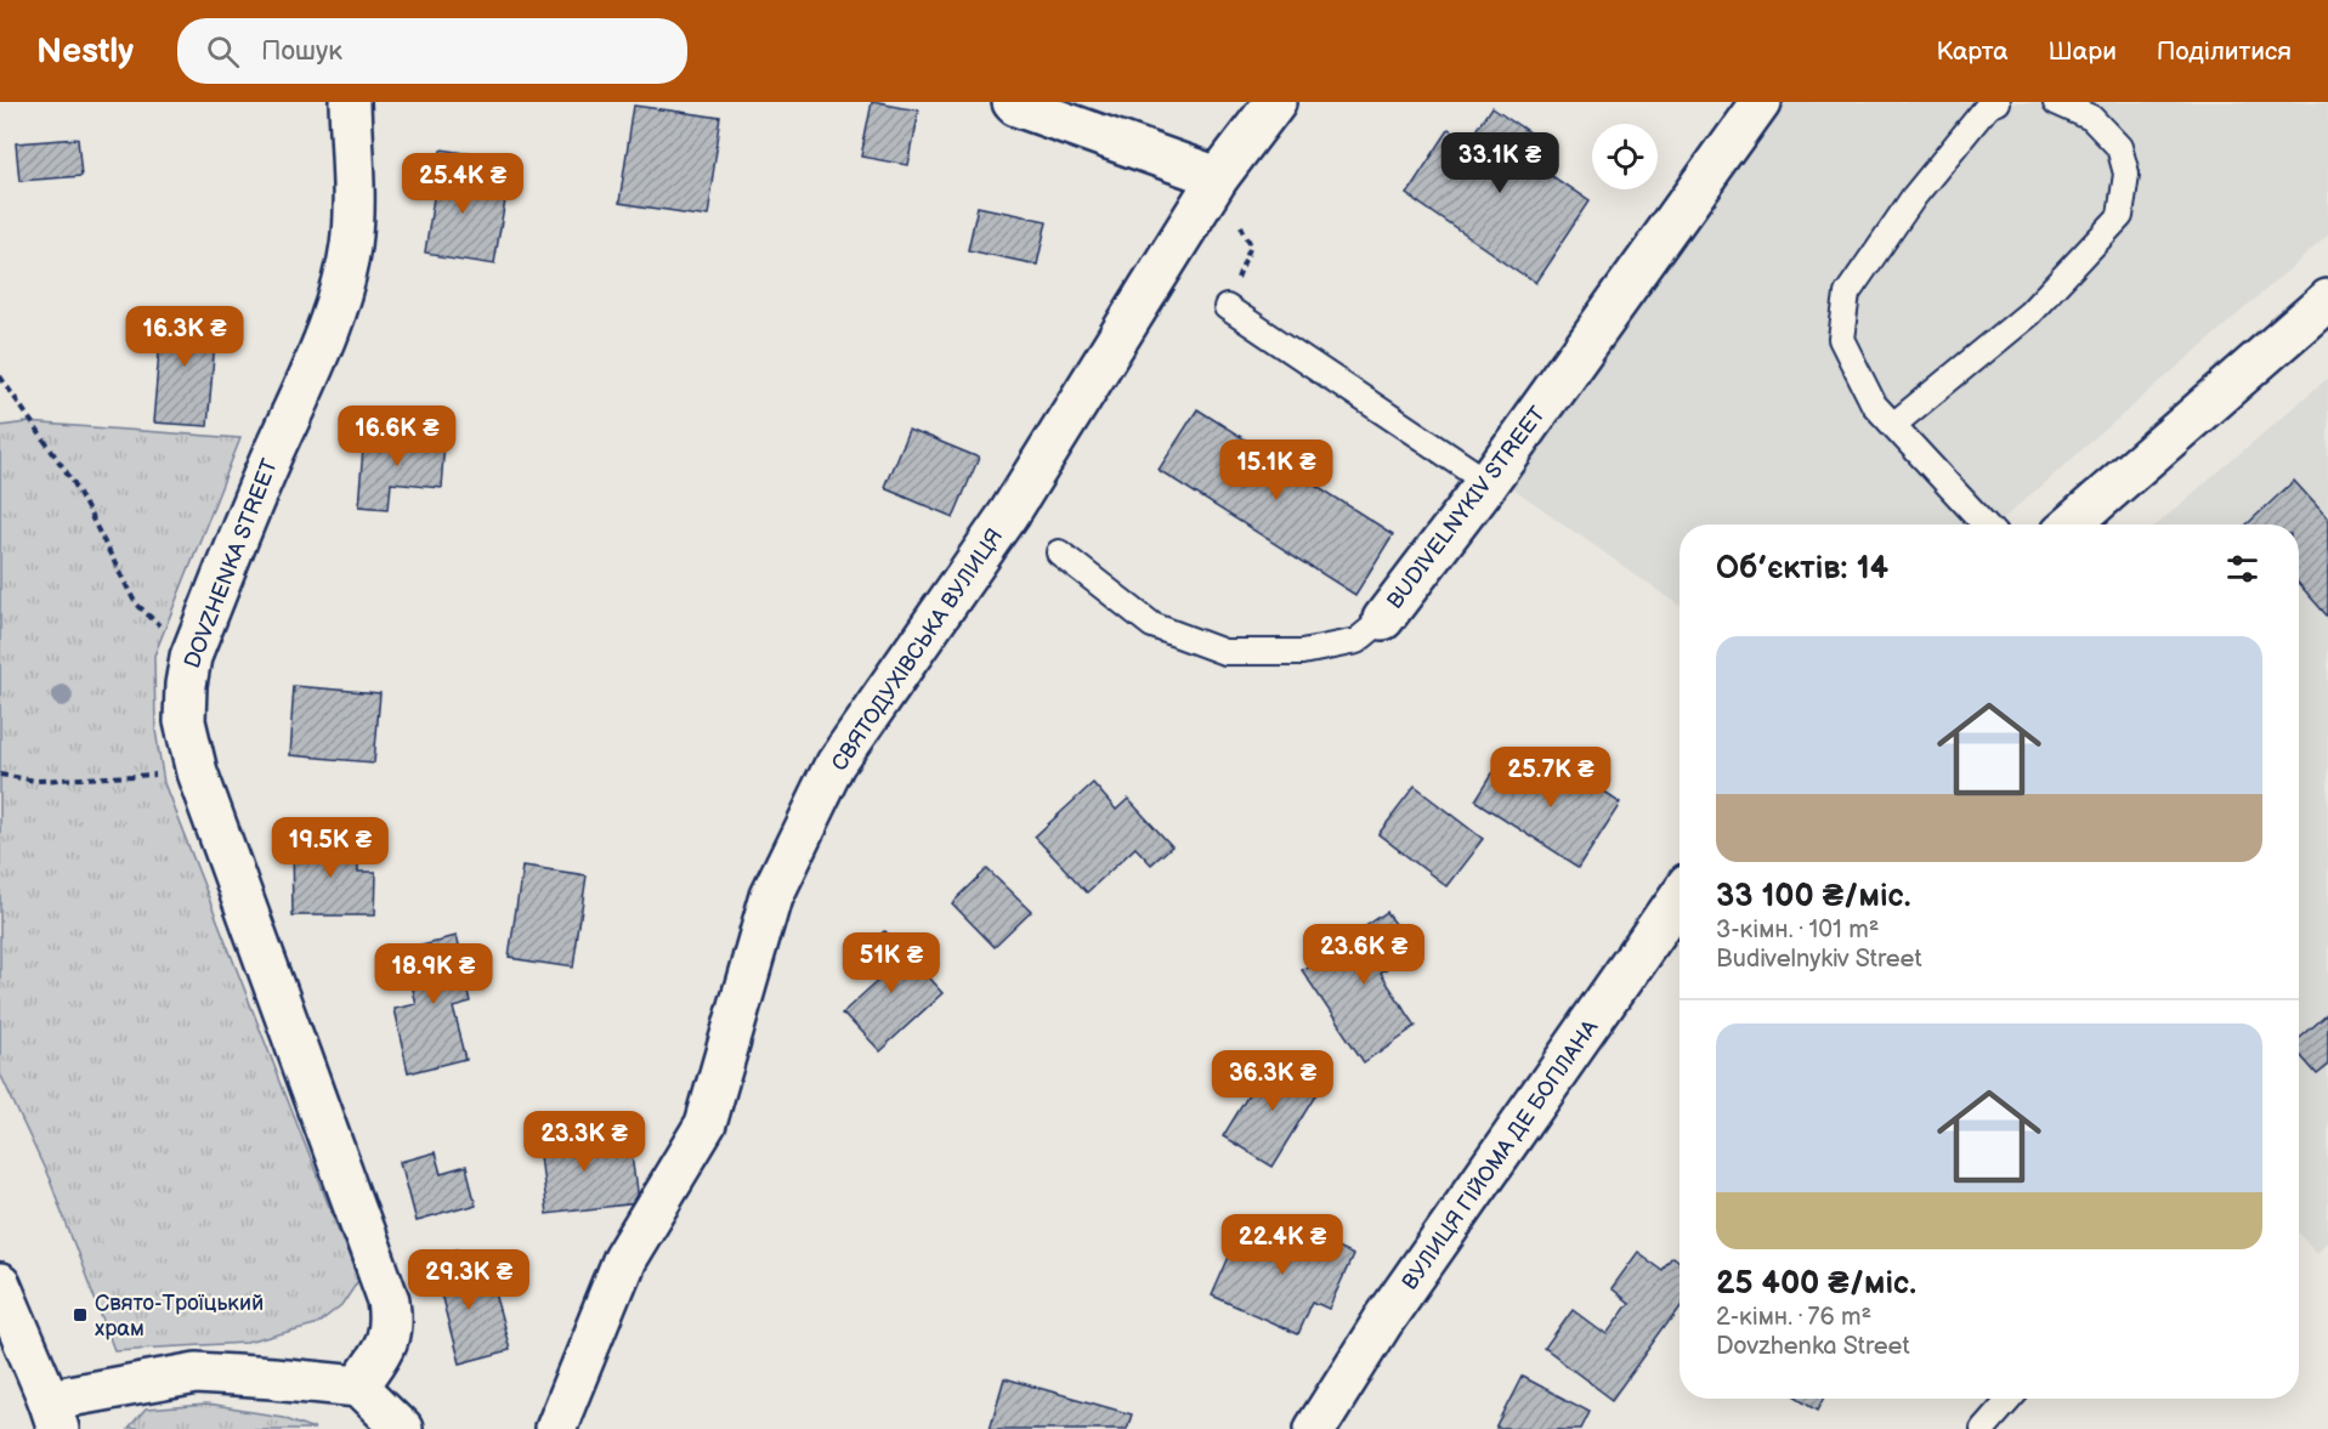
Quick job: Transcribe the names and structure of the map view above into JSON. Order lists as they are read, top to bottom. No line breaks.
{"streets":{"street":["BUDIVELNYKIV STREET","DOVZHENKA STREET","СВЯТОДУХІВСЬКА ВУЛИЦЯ","ВУЛИЦЯ ГІЙОМА ДЕ БОПЛАНА"]},"places":{"transit":["Свято-Троїцький храм"]},"page":{"header":"Nestly","search":"Пошук","nav":["Карта","Шари","Поділитися"],"price":["33.1K ₴","25.4K ₴","16.3K ₴","16.6K ₴","15.1K ₴","25.7K ₴","19.5K ₴","23.6K ₴","51K ₴","18.9K ₴","36.3K ₴","23.3K ₴","22.4K ₴","29.3K ₴"],"heading":"Об’єктів: 14","list":[{"name":"33 100 ₴/міс.","note":"3-кімн. · 101 m² · Budivelnykiv Street"},{"name":"25 400 ₴/міс.","note":"2-кімн. · 76 m² · Dovzhenka Street"}]}}
